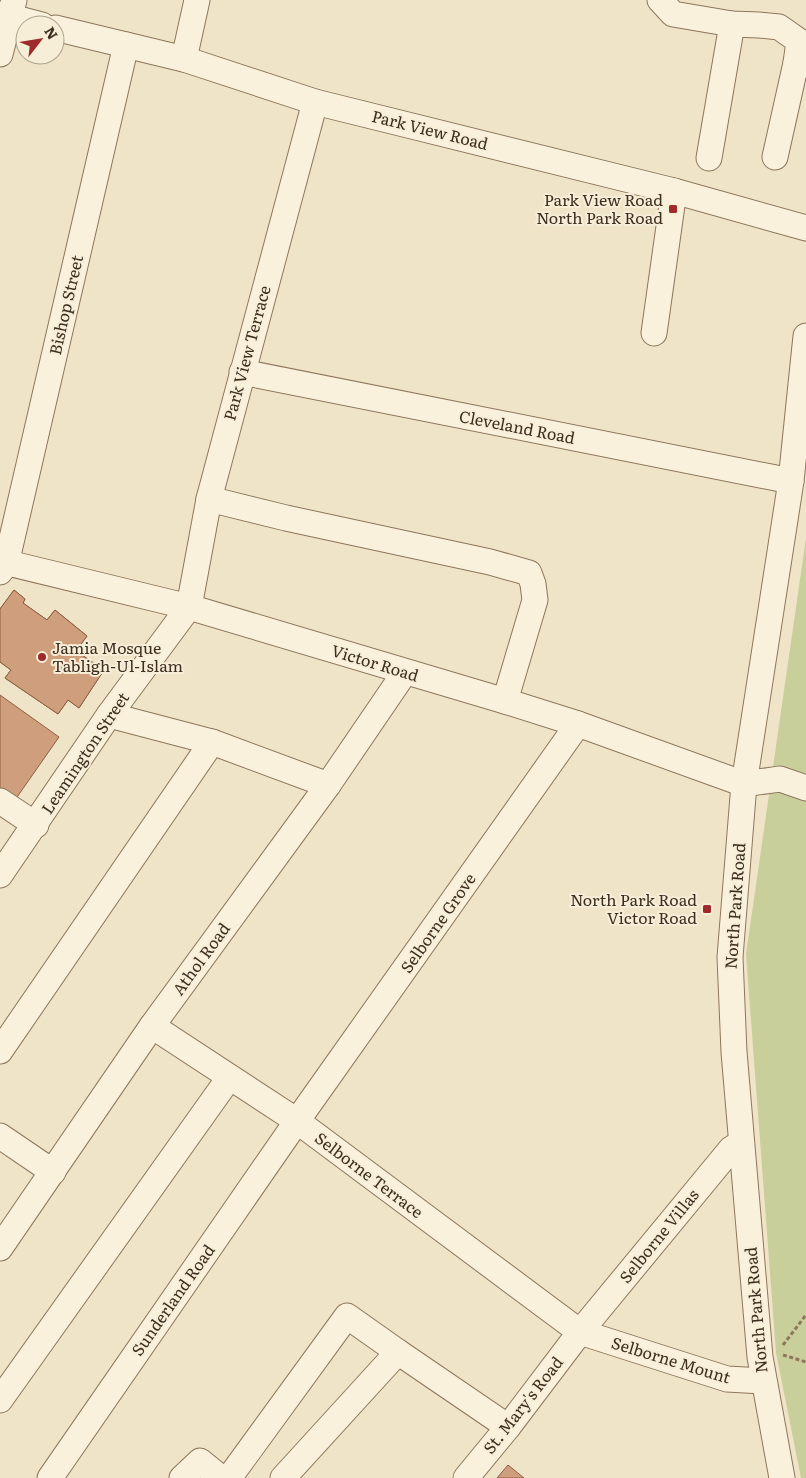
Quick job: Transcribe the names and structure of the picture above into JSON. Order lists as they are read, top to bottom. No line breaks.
{"streets":{"street":["Park View Road","Bishop Street","Park View Terrace","Cleveland Road","Victor Road","Leamington Street","North Park Road","Selborne Grove","Athol Road","Selborne Terrace","Selborne Villas","Sunderland Road","Selborne Mount","St. Mary's Road"]},"crossings":[["Park View Road","Bishop Street"],["Park View Road","Park View Terrace"],["Bishop Street","Victor Road"],["Park View Terrace","Cleveland Road"],["Park View Terrace","Victor Road"],["Park View Terrace","Leamington Street"],["Cleveland Road","North Park Road"],["Victor Road","Leamington Street"],["Victor Road","North Park Road"],["Victor Road","Selborne Grove"],["Victor Road","Athol Road"],["North Park Road","Selborne Villas"],["North Park Road","Selborne Mount"],["Selborne Grove","Selborne Terrace"],["Selborne Grove","Sunderland Road"],["Athol Road","Selborne Terrace"],["Selborne Terrace","Selborne Villas"],["Selborne Terrace","Sunderland Road"],["Selborne Terrace","Selborne Mount"],["Selborne Terrace","St. Mary's Road"],["Selborne Villas","Selborne Mount"],["Selborne Villas","St. Mary's Road"],["Selborne Mount","St. Mary's Road"]],"places":{"transit":["Park View Road North Park Road","North Park Road Victor Road"],"other":["Jamia Mosque Tabligh-Ul-Islam"]},"north":"top right"}
